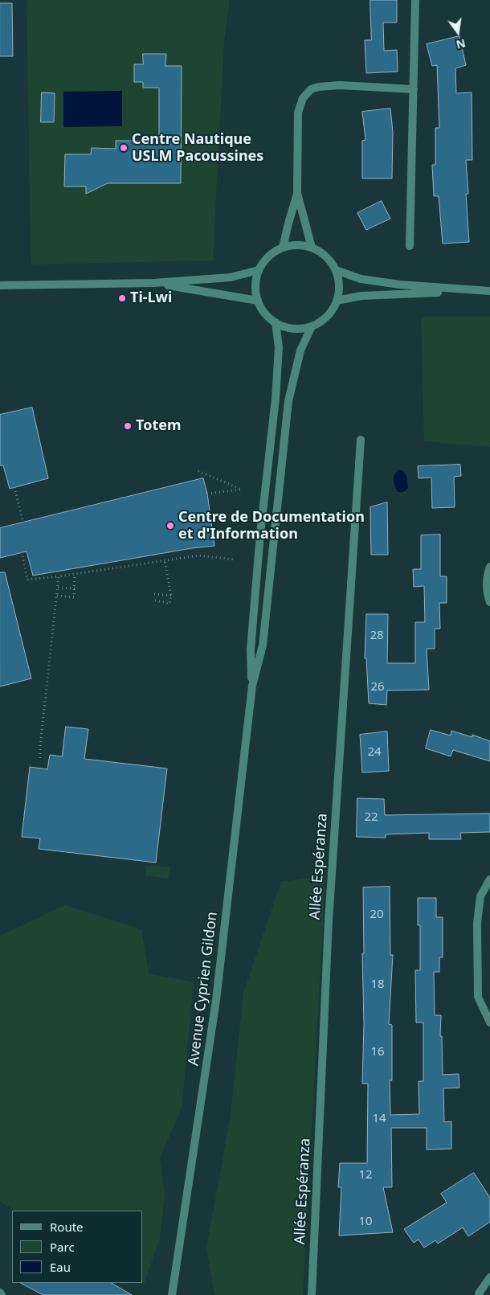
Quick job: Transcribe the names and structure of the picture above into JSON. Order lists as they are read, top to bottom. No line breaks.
{"streets":{"street":["Allée Espéranza","Avenue Cyprien Gildon"]},"places":["Centre Nautique USLM Pacoussines","Ti-Lwi","Totem","Centre de Documentation et d'Information"],"house_numbers":["28","26","24","22","20","18","16","14","12","10"],"legend":["Route","Parc","Eau"],"north":"bottom"}
